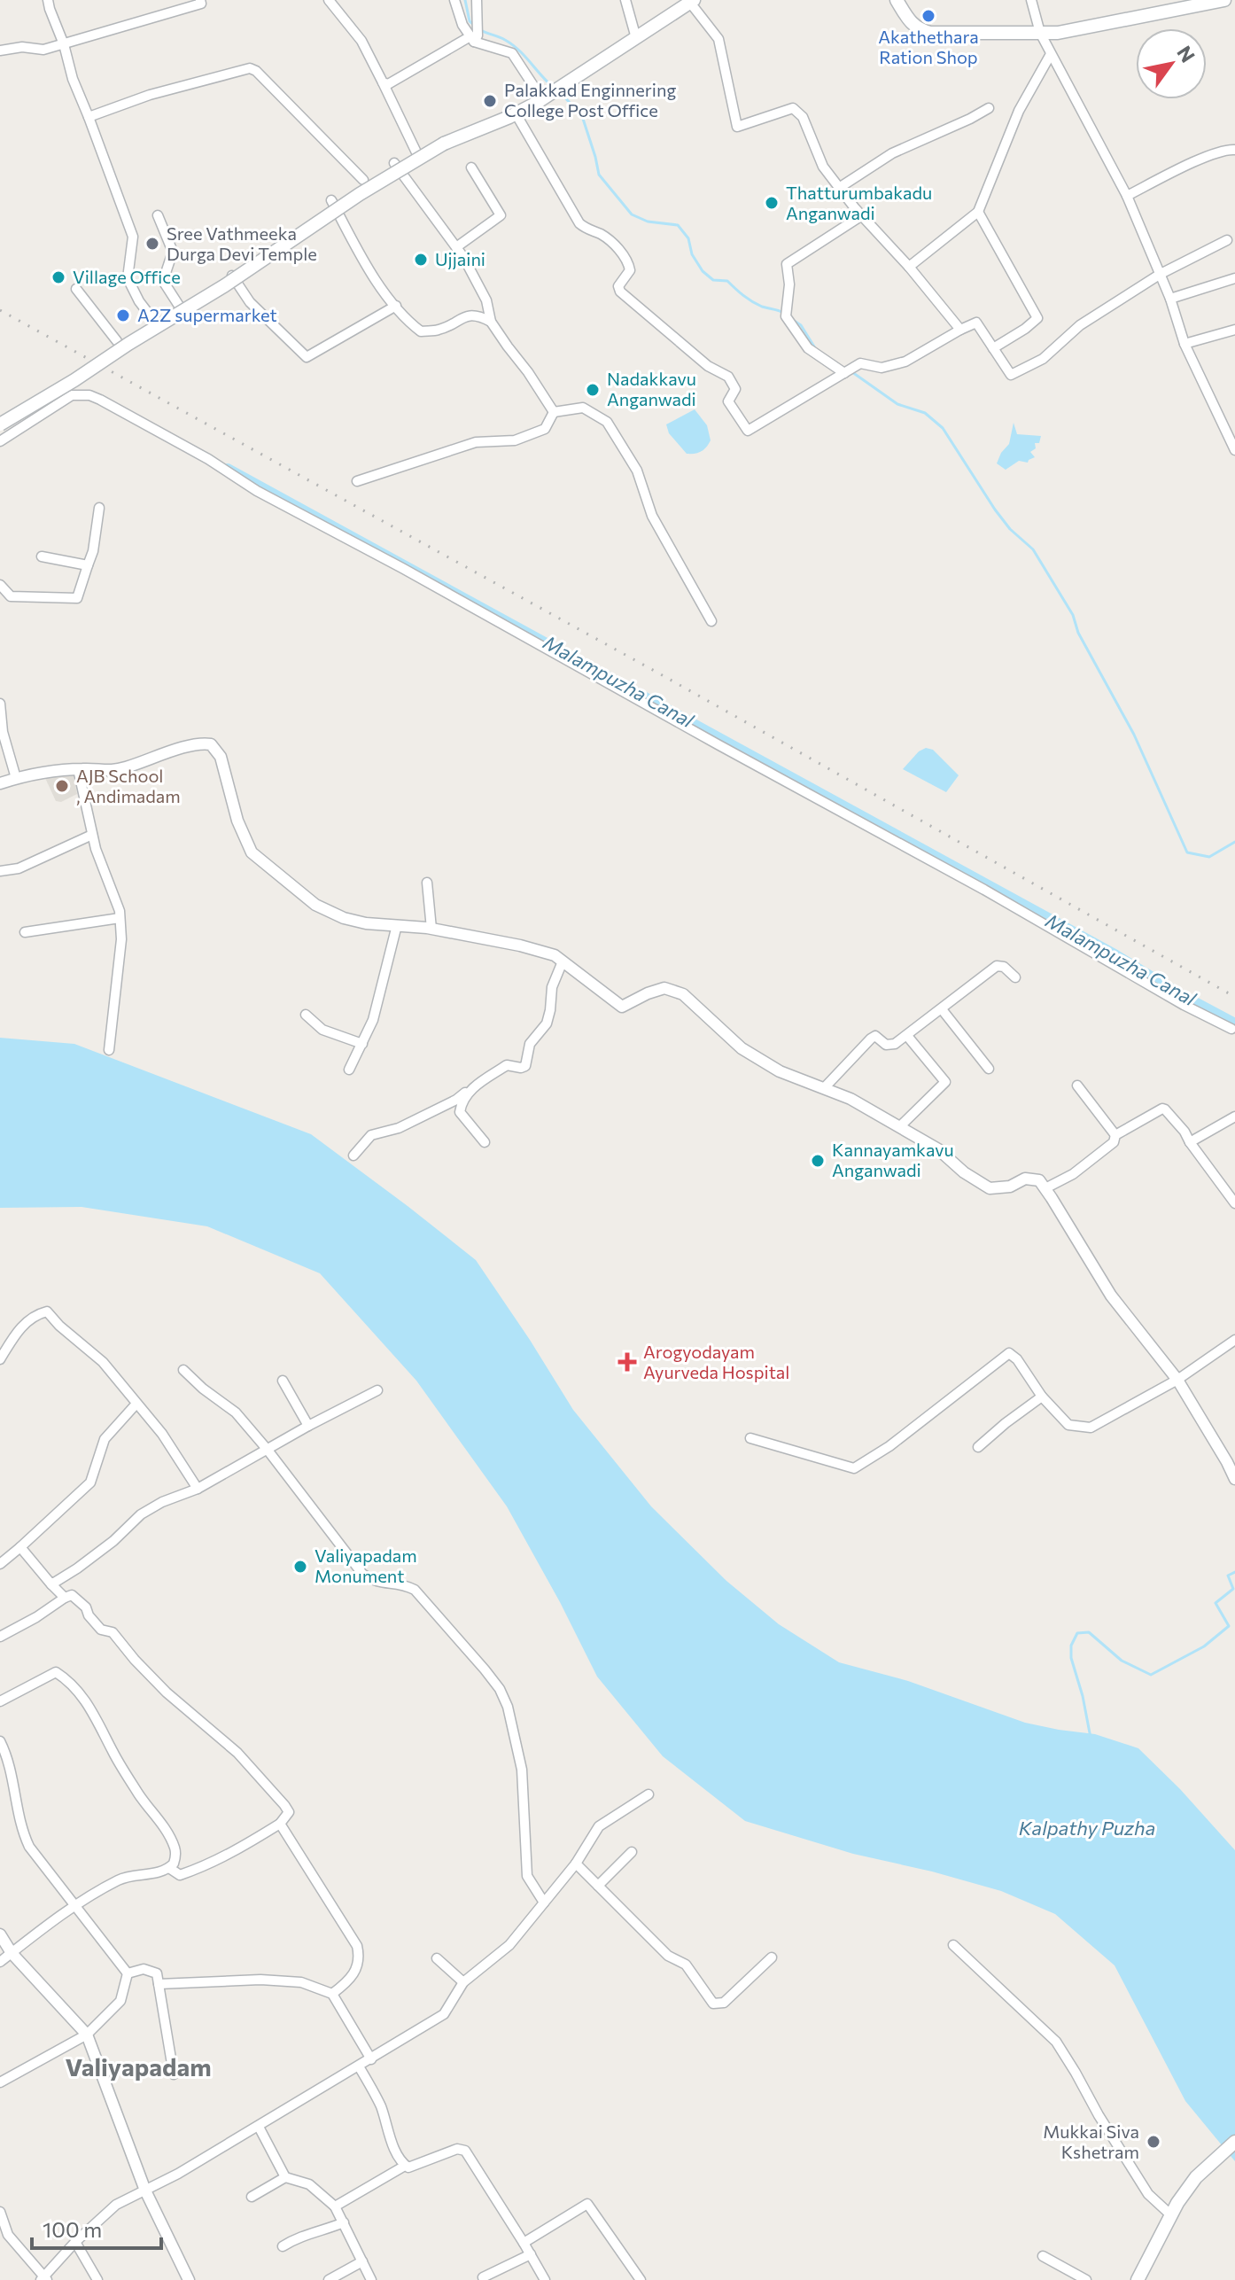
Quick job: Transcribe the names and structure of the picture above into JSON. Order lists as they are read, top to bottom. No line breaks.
{"districts":["Valiyapadam"],"water":["Malampuzha Canal","Kalpathy Puzha"],"places":{"other":["Akathethara Ration Shop","Palakkad Enginnering College Post Office","Thatturumbakadu Anganwadi","Sree Vathmeeka Durga Devi Temple","Ujjaini","Village Office","A2Z supermarket","Nadakkavu Anganwadi","AJB School , Andimadam","Kannayamkavu Anganwadi","Valiyapadam Monument","Mukkai Siva Kshetram"],"health":["Arogyodayam Ayurveda Hospital"]},"scale_bar":"100 m","north":"top right"}
